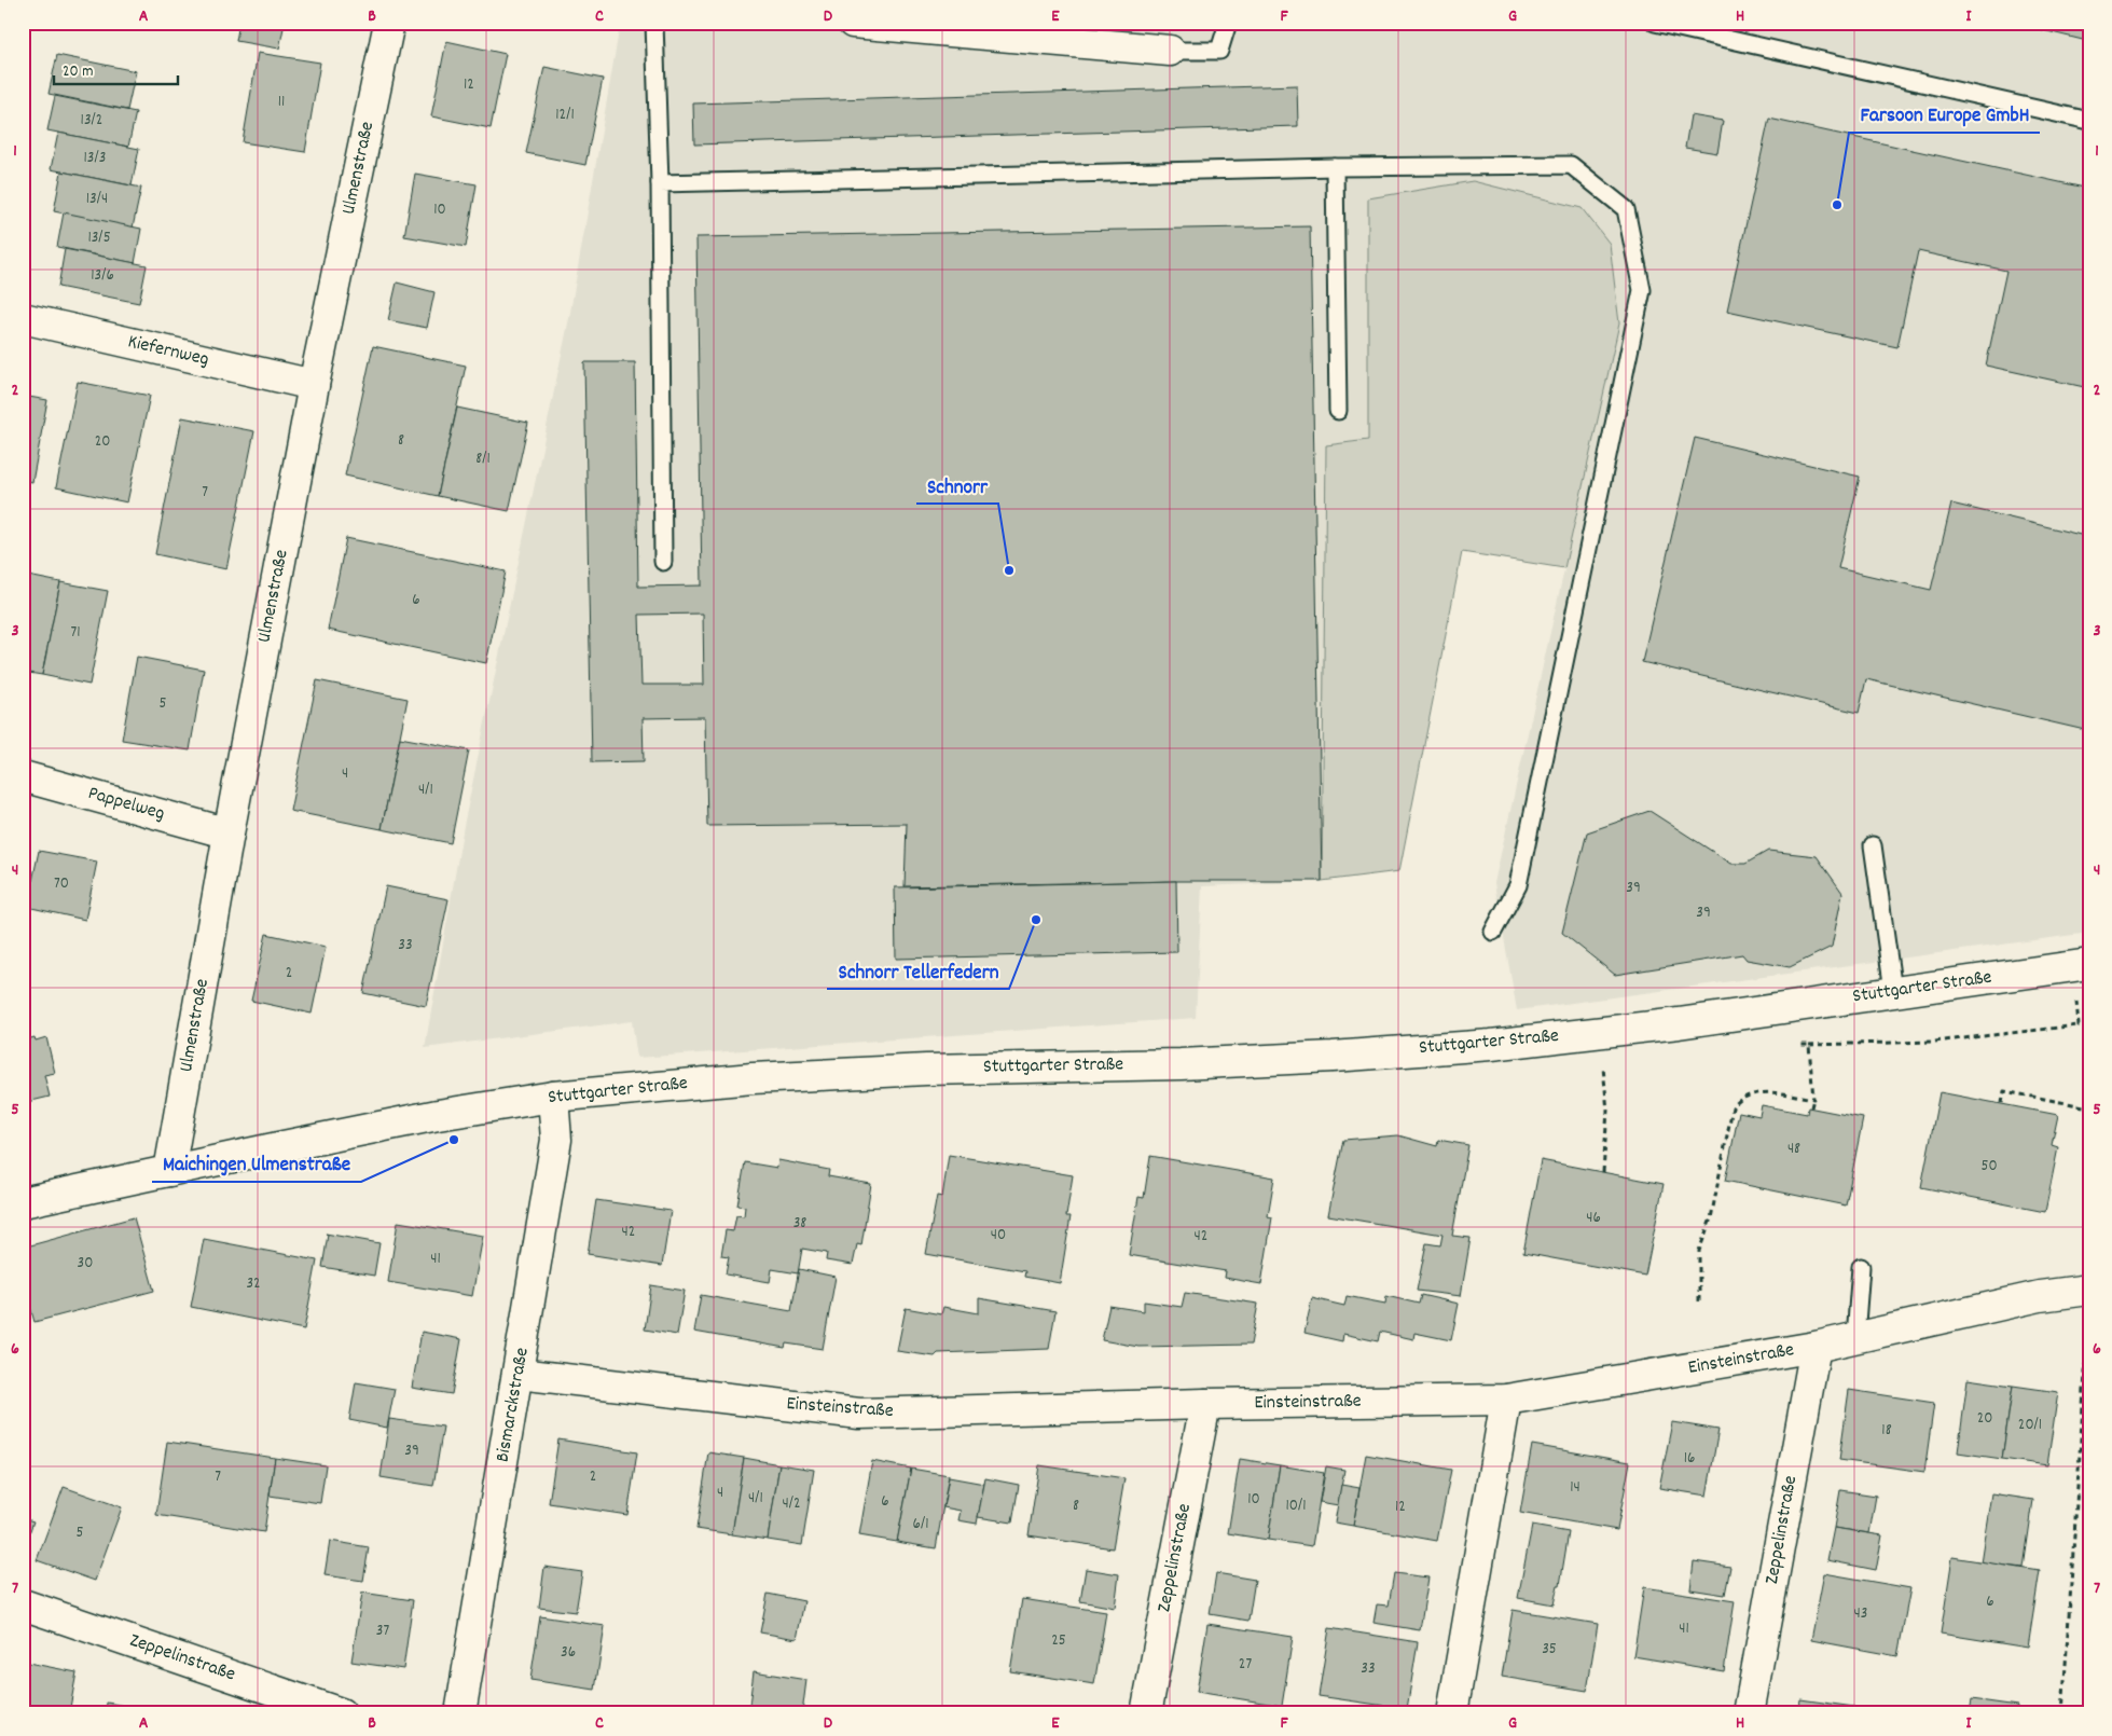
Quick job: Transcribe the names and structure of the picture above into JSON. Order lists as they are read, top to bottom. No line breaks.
{"streets":{"street":["Ulmenstraße","Kiefernweg","Pappelweg","Stuttgarter Straße","Einsteinstraße","Bismarckstraße","Zeppelinstraße"]},"crossings":[["Ulmenstraße","Kiefernweg"],["Ulmenstraße","Pappelweg"],["Ulmenstraße","Stuttgarter Straße"],["Stuttgarter Straße","Bismarckstraße"],["Einsteinstraße","Bismarckstraße"],["Einsteinstraße","Zeppelinstraße"]],"places":["Farsoon Europe GmbH","Schnorr","Schnorr Tellerfedern","Maichingen Ulmenstraße"],"house_numbers":["12","11","12/1","13/2","13/3","13/4","10","13/5","13/6","8","20","8/1","7","6","71","5","4","4/1","70","39","39","33","2","48","50","46","38","42","40","42","41","30","32","20","20/1","18","39","16","7","2","14","4","4/1","10","6","4/2","8","10/1","12","6/1","5","6","43","41","37","25","35","36","27","33"],"scale_bar":"20 m","grid":{"columns":["A","B","C","D","E","F","G","H","I"],"rows":["1","2","3","4","5","6","7"]}}
